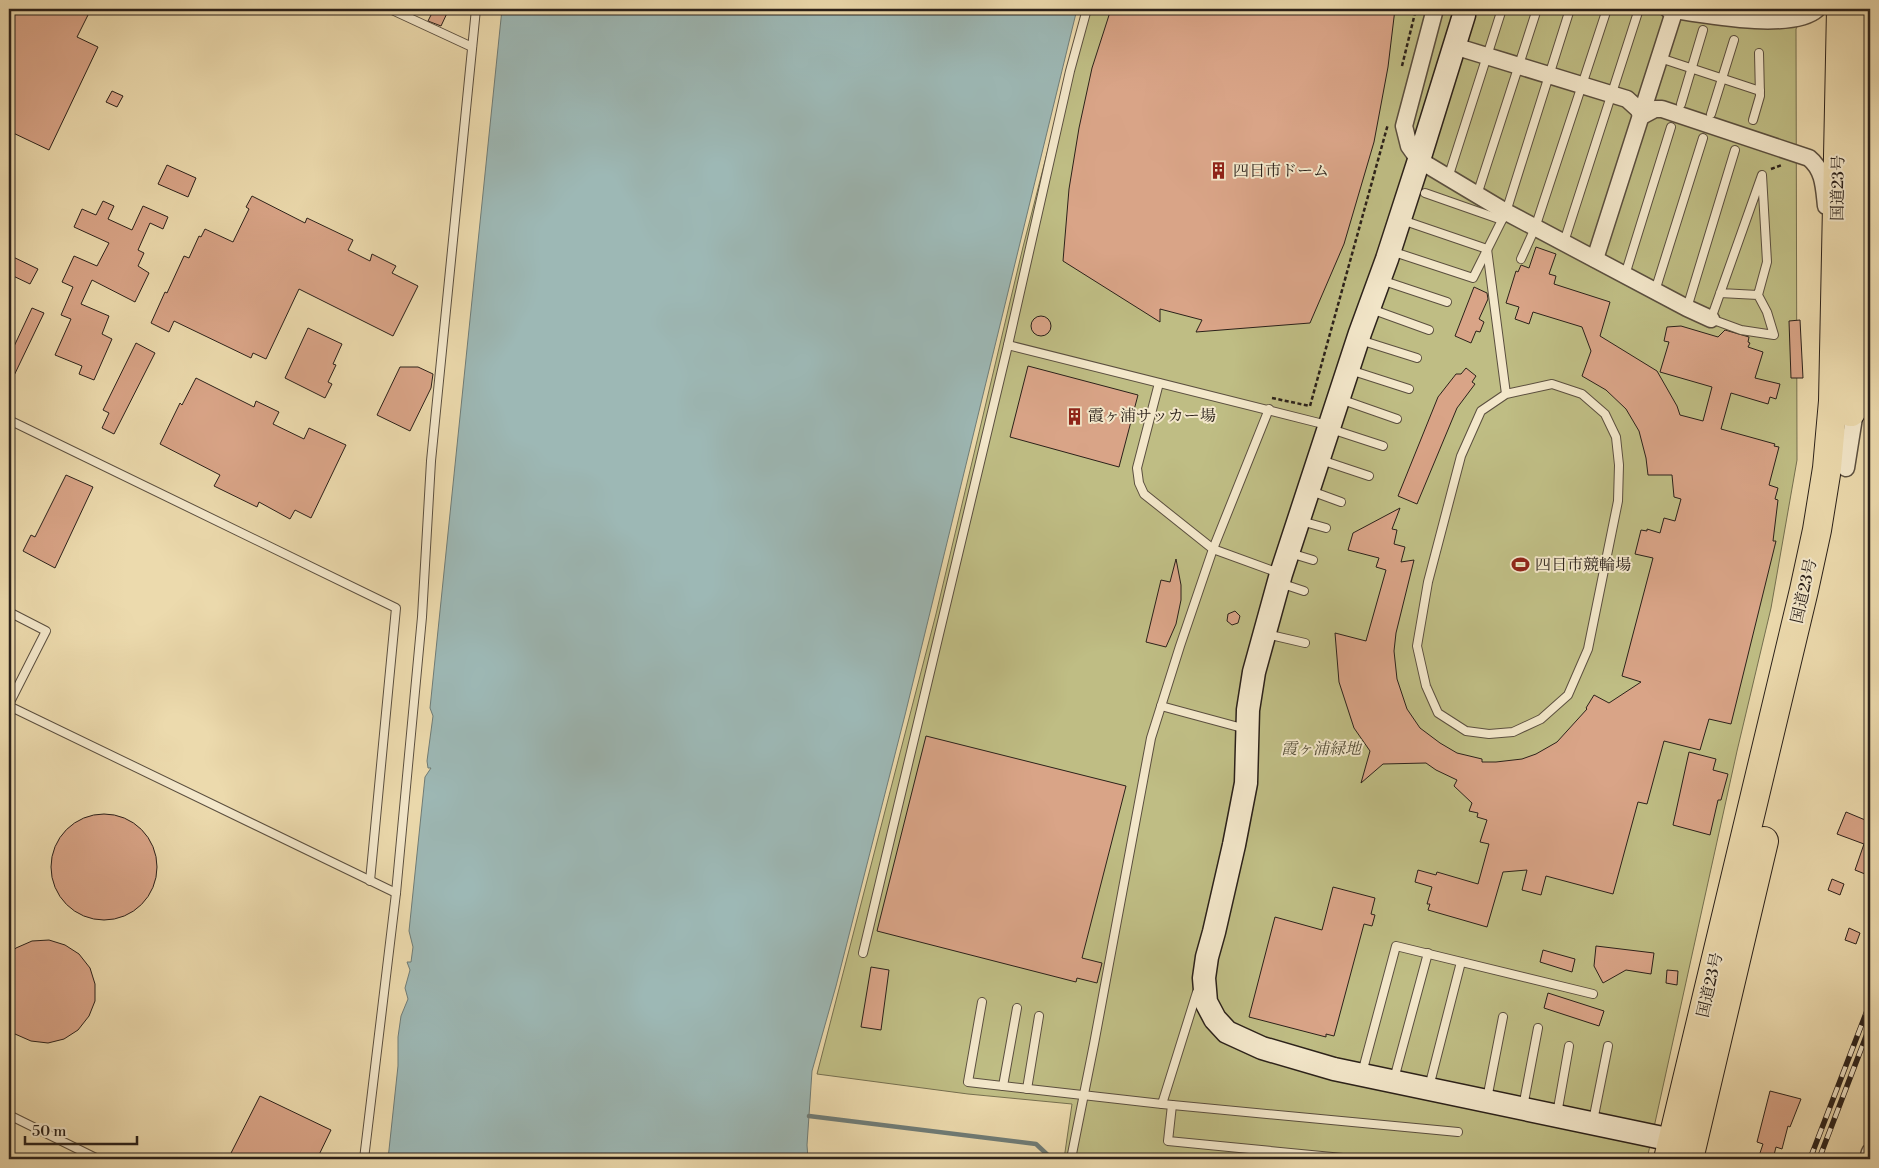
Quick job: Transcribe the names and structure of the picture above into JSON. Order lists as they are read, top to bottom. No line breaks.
{"streets":{"highway":["国道23号"]},"parks":["霞ヶ浦緑地"],"places":{"building":["四日市ドーム","霞ヶ浦サッカー場"],"sports":["四日市競輪場"]},"scale_bar":"50 m"}
